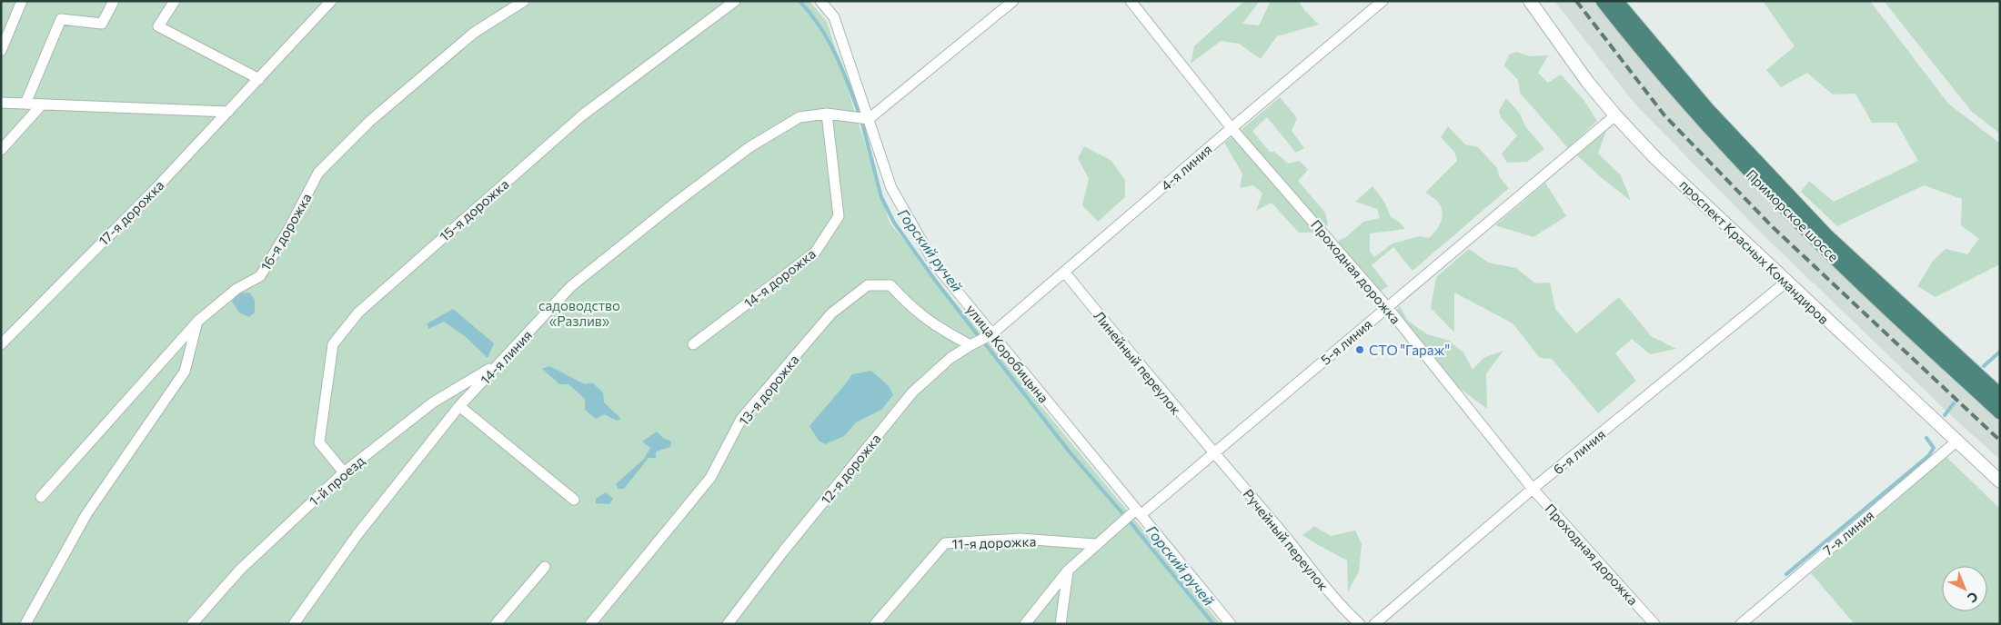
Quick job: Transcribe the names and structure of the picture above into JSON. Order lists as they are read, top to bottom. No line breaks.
{"streets":{"highway":["Приморское шоссе"],"street":["4-я линия","15-я дорожка","17-я дорожка","16-я дорожка","проспект Красных Командиров","Проходная дорожка","14-я дорожка","5-я линия","улица Коробицына","14-я линия","Линейный переулок","13-я дорожка","6-я линия","12-я дорожка","1-й проезд","7-я линия","Ручейный переулок","11-я дорожка"]},"crossings":[["4-я линия","Проходная дорожка"],["4-я линия","улица Коробицына"],["4-я линия","Линейный переулок"],["4-я линия","12-я дорожка"],["15-я дорожка","1-й проезд"],["проспект Красных Командиров","5-я линия"],["проспект Красных Командиров","6-я линия"],["проспект Красных Командиров","7-я линия"],["Проходная дорожка","5-я линия"],["Проходная дорожка","6-я линия"],["14-я дорожка","14-я линия"],["5-я линия","улица Коробицына"],["5-я линия","Линейный переулок"],["5-я линия","Ручейный переулок"],["5-я линия","11-я дорожка"],["улица Коробицына","14-я линия"],["улица Коробицына","12-я дорожка"],["14-я линия","1-й проезд"],["Линейный переулок","Ручейный переулок"],["13-я дорожка","12-я дорожка"]],"water":["Горский ручей"],"parks":["садоводство «Разлив»"],"places":["СТО \"Гараж\""],"north":"bottom right"}
